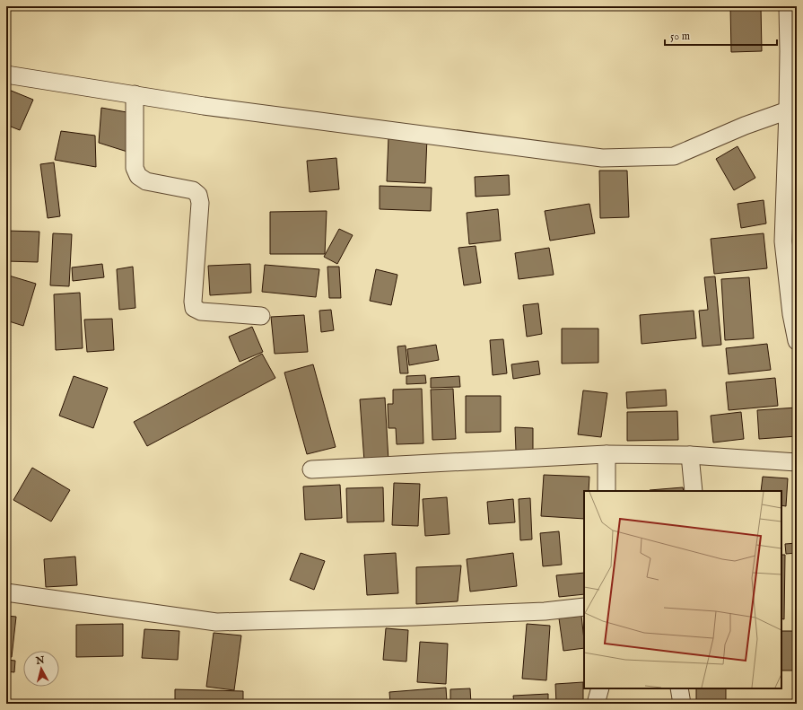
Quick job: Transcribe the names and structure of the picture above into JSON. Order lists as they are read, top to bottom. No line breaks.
{"scale_bar":"50 m","north":"top"}
